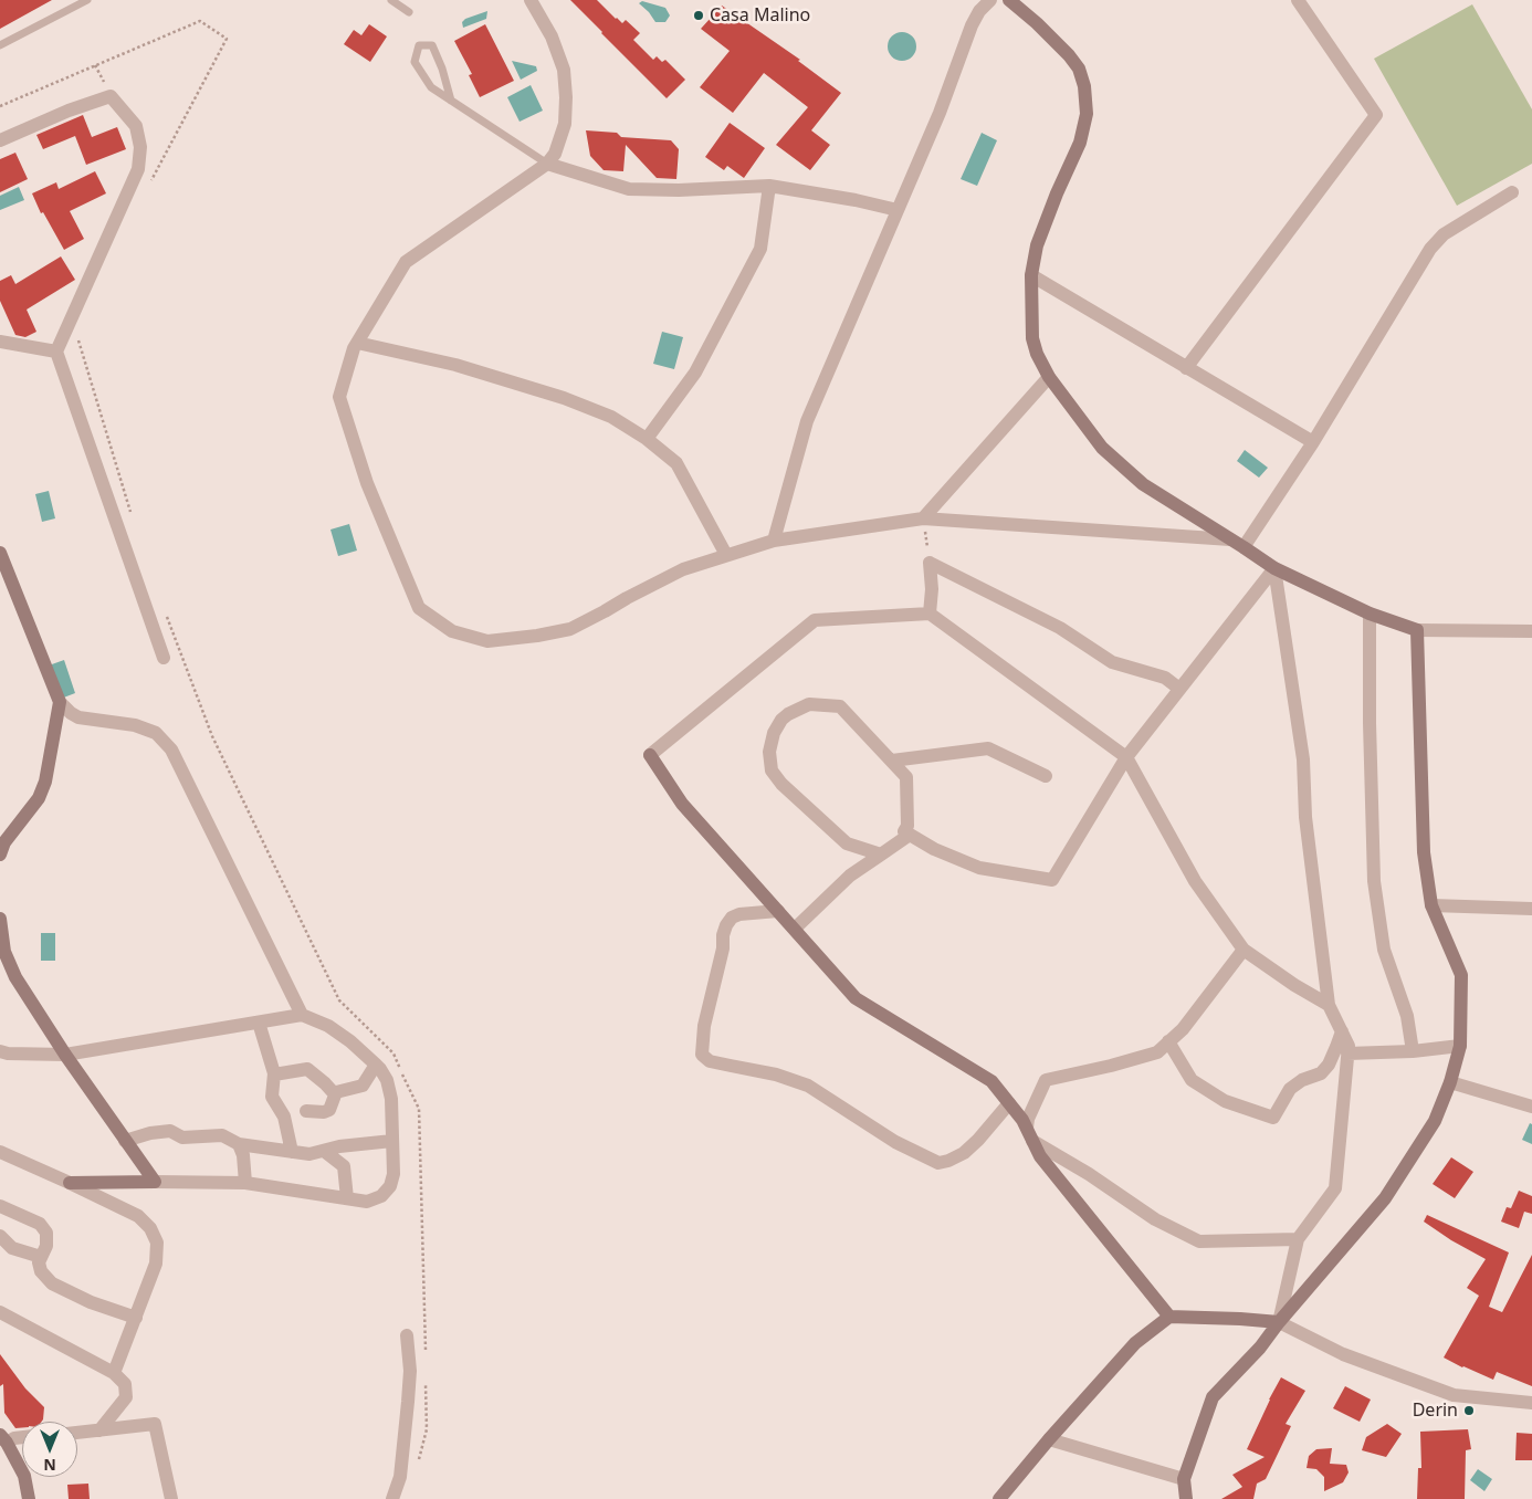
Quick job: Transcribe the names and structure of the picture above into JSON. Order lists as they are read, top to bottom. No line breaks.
{"places":["Casa Malino","Derin"],"north":"bottom"}
